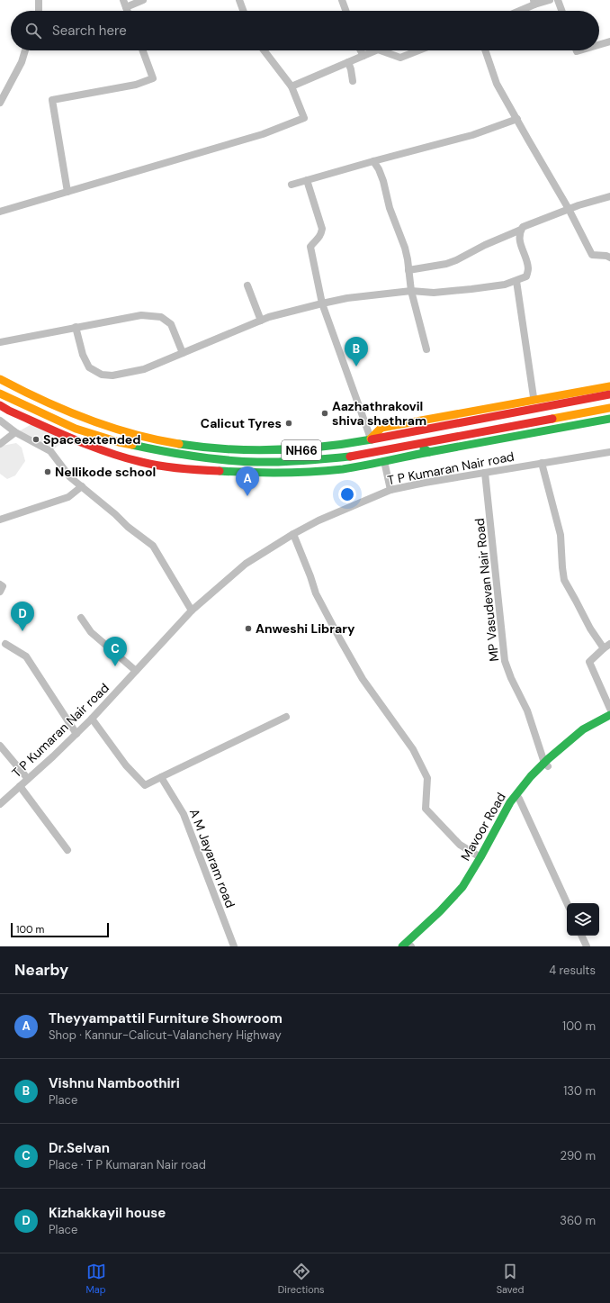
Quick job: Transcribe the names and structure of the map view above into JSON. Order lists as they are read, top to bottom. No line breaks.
{"streets":{"main road":["NH66","Mavoor Road"],"street":["T P Kumaran Nair road","MP Vasudevan Nair Road","A M Jayaram road"]},"crossings":[["T P Kumaran Nair road","MP Vasudevan Nair Road"],["MP Vasudevan Nair Road","Mavoor Road"]],"places":["Aazhathrakovil shiva shethram","Calicut Tyres","Spaceextended","Nellikode school","Anweshi Library"],"scale_bar":"100 m","page":{"search":"Search here","pins":["B","A","D","C"],"scale":"100 m","heading":["Nearby","4 results"],"list":[{"mark":"A","name":"Theyyampattil Furniture Showroom","note":"Shop · Kannur-Calicut-Valanchery Highway","value":"100 m"},{"mark":"B","name":"Vishnu Namboothiri","note":"Place","value":"130 m"},{"mark":"C","name":"Dr.Selvan","note":"Place · T P Kumaran Nair road","value":"290 m"},{"mark":"D","name":"Kizhakkayil house","note":"Place","value":"360 m"}],"nav":["Map","Directions","Saved"]}}
